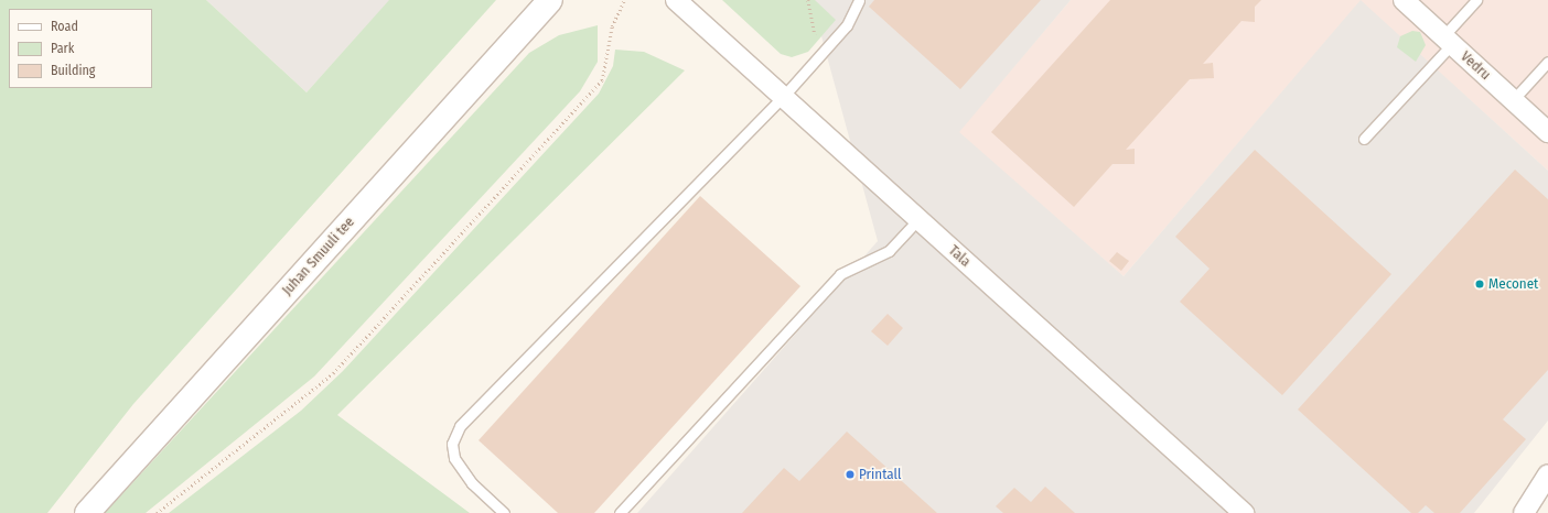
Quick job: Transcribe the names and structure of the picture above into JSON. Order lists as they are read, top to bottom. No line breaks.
{"streets":{"main road":["Juhan Smuuli tee"],"street":["Vedru","Tala"]},"places":["Meconet","Printall"],"legend":["Road","Park","Building"]}
